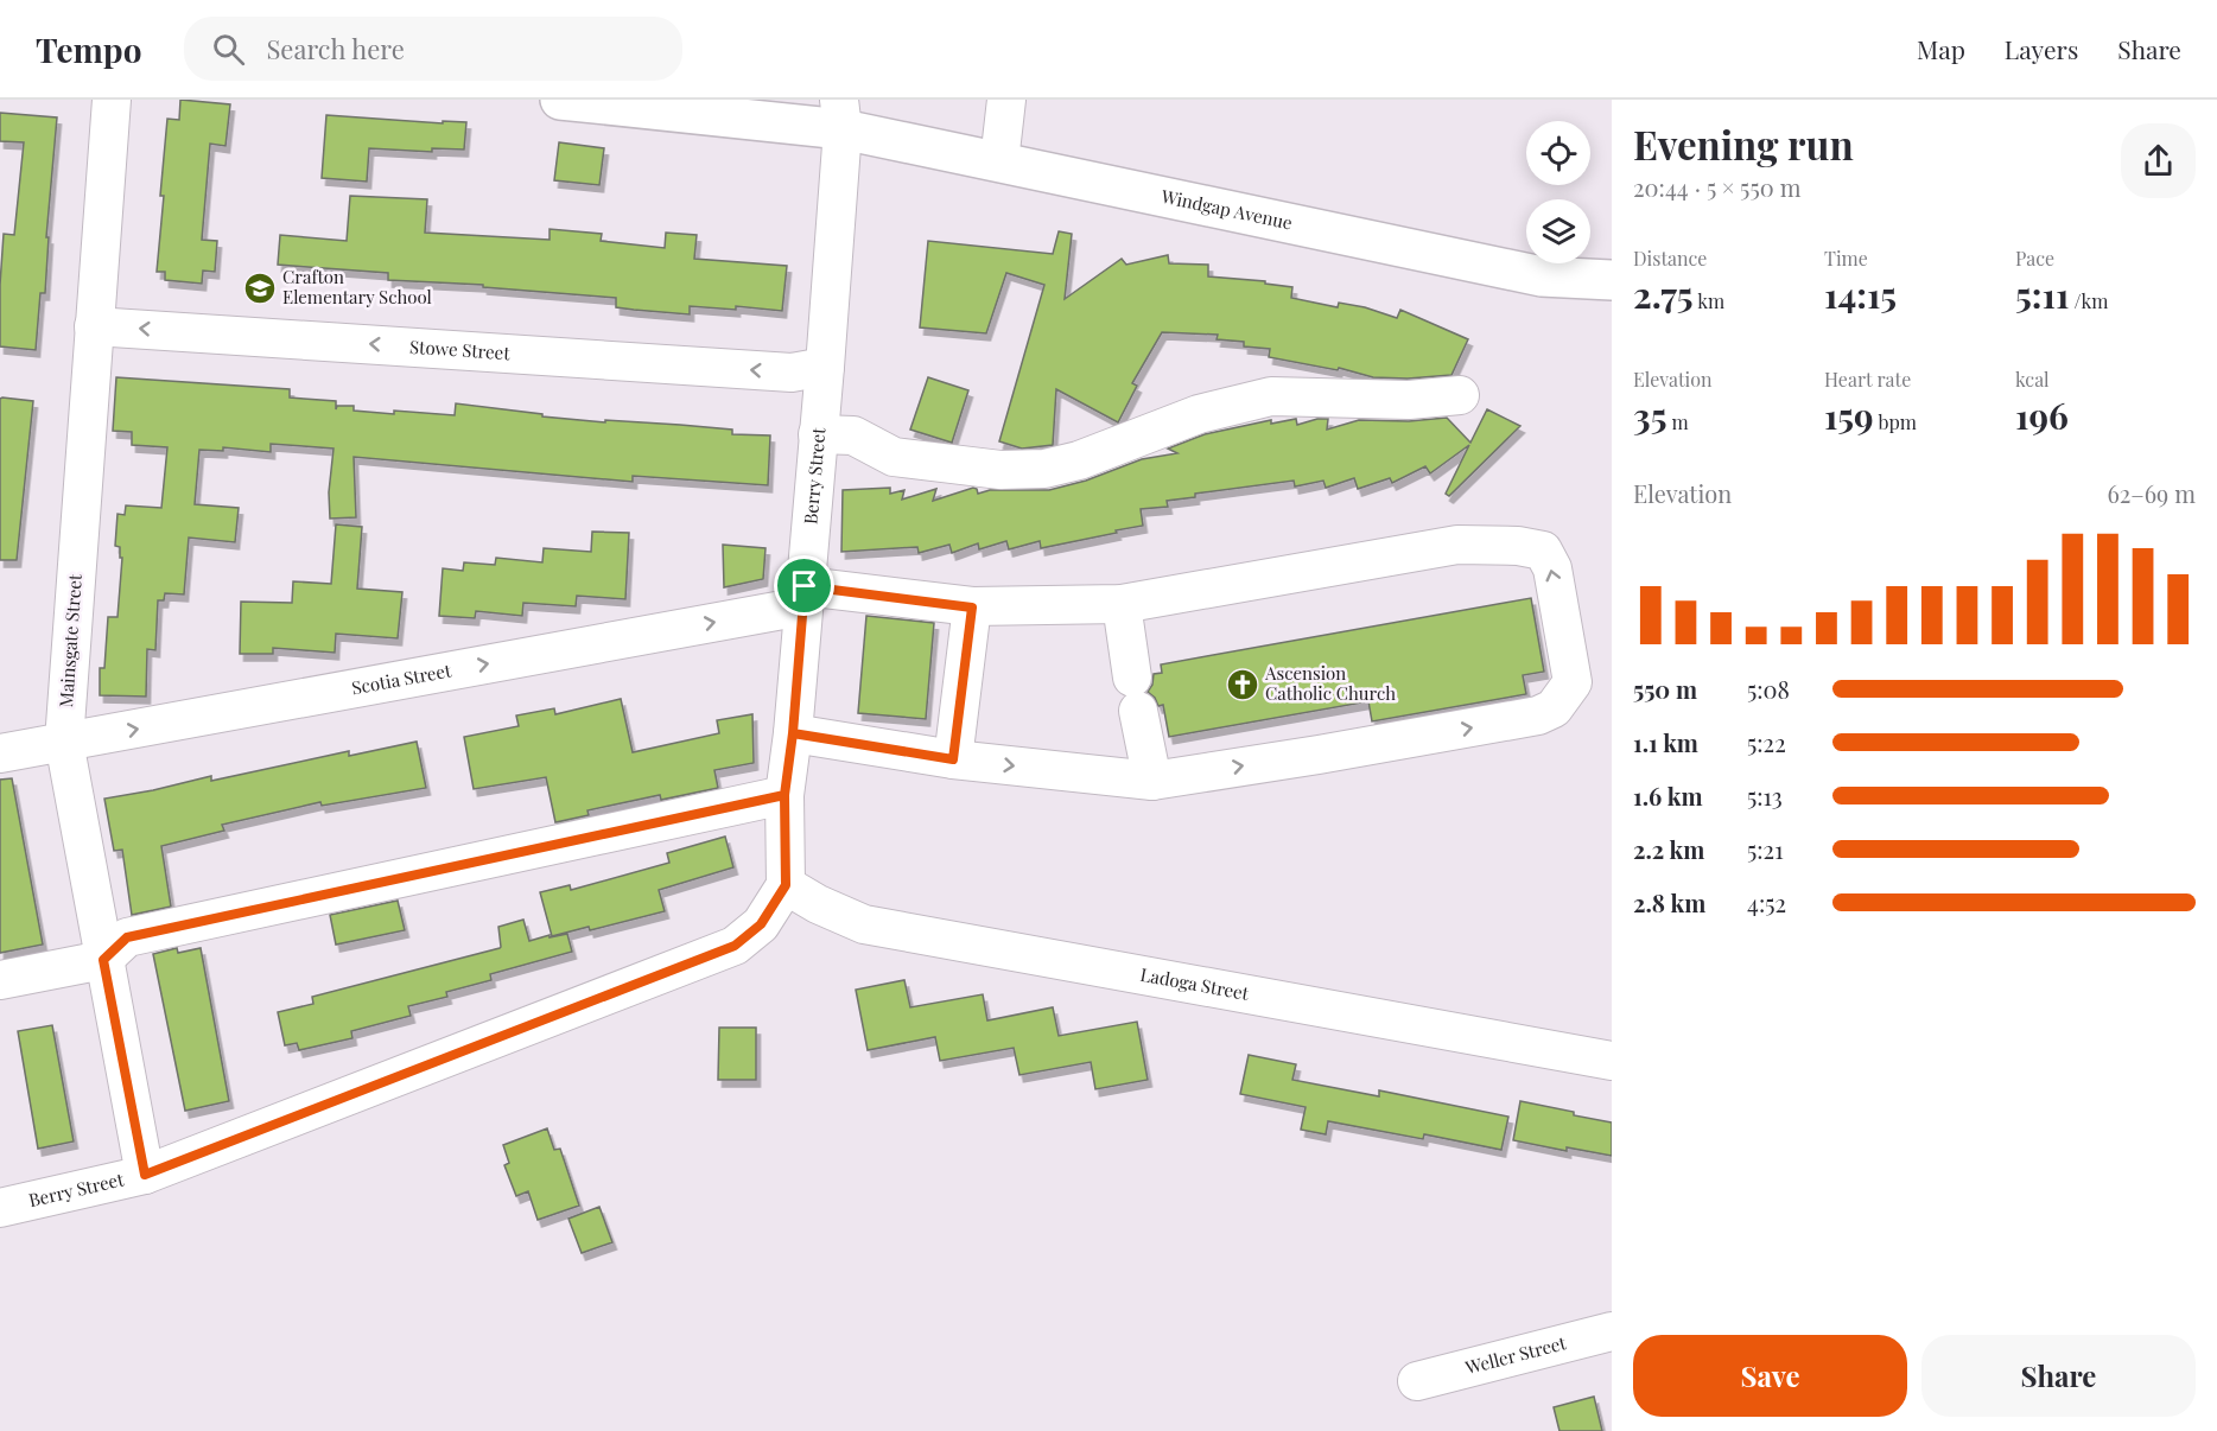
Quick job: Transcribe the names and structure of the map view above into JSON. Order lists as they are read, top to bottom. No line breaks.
{"streets":{"main road":["Windgap Avenue"],"street":["Stowe Street","Berry Street","Mainsgate Street","Scotia Street","Ladoga Street","Weller Street"]},"crossings":[["Windgap Avenue","Berry Street"],["Stowe Street","Berry Street"],["Stowe Street","Mainsgate Street"],["Berry Street","Mainsgate Street"],["Berry Street","Scotia Street"],["Berry Street","Ladoga Street"],["Mainsgate Street","Scotia Street"]],"one_way":["Stowe Street"],"places":{"school or university":["Crafton Elementary School"],"church":["Ascension Catholic Church"]},"page":{"header":"Tempo","search":"Search here","nav":["Map","Layers","Share"],"heading":["Evening run","20:44 · 5 × 550 m"],"stats":[["Distance","2.75 km"],["Time","14:15"],["Pace","5:11 /km"],["Elevation","35 m"],["Heart rate","159 bpm"],["kcal","196"]],"chart":["Elevation","62–69 m"],"list":[{"name":"550 m","note":"5:08"},{"name":"1.1 km","note":"5:22"},{"name":"1.6 km","note":"5:13"},{"name":"2.2 km","note":"5:21"},{"name":"2.8 km","note":"4:52"}],"buttons":["Save","Share"]}}
